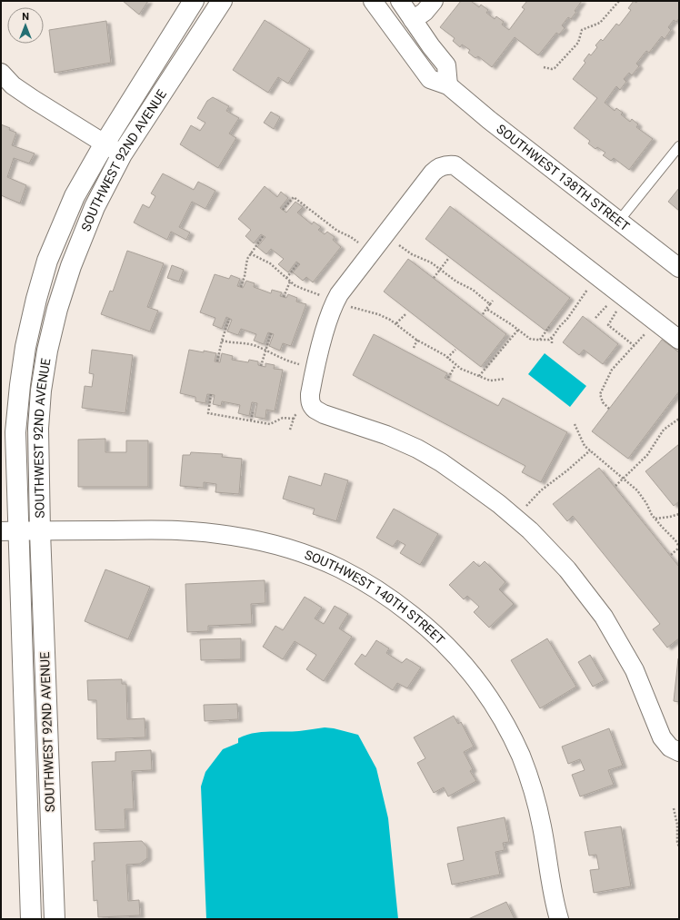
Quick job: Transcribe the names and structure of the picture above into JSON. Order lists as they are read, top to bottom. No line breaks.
{"streets":{"street":["SOUTHWEST 92ND AVENUE","SOUTHWEST 138TH STREET","SOUTHWEST 140TH STREET"]},"crossings":[["SOUTHWEST 92ND AVENUE","SOUTHWEST 140TH STREET"]],"north":"top"}
